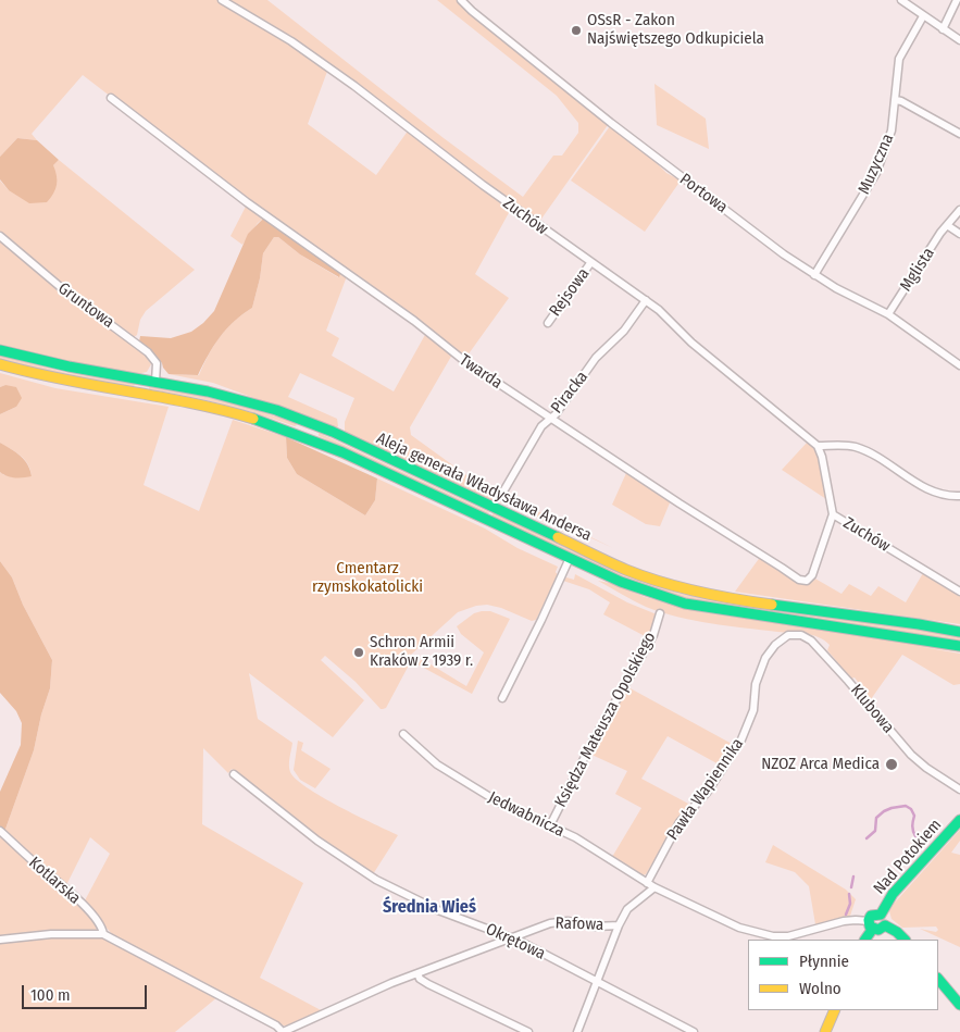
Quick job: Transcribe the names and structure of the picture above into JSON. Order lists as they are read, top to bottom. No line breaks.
{"streets":{"main road":["Aleja generała Władysława Andersa","Nad Potokiem"],"street":["Muzyczna","Portowa","Zuchów","Mglista","Rejsowa","Gruntowa","Twarda","Piracka","Klubowa","Księdza Mateusza Opolskiego","Pawła Wapiennika","Jedwabnicza","Kotlarska","Rafowa","Okrętowa"]},"crossings":[["Muzyczna","Portowa"],["Portowa","Mglista"],["Zuchów","Rejsowa"],["Zuchów","Twarda"],["Zuchów","Piracka"],["Gruntowa","Aleja generała Władysława Andersa"],["Twarda","Piracka"],["Klubowa","Pawła Wapiennika"],["Księdza Mateusza Opolskiego","Jedwabnicza"],["Pawła Wapiennika","Jedwabnicza"],["Jedwabnicza","Rafowa"],["Rafowa","Okrętowa"]],"districts":["Średnia Wieś"],"parks":["Cmentarz rzymskokatolicki"],"places":["OSsR - Zakon Najświętszego Odkupiciela","Schron Armii Kraków z 1939 r.","NZOZ Arca Medica"],"legend":["Płynnie","Wolno"],"scale_bar":"100 m"}
